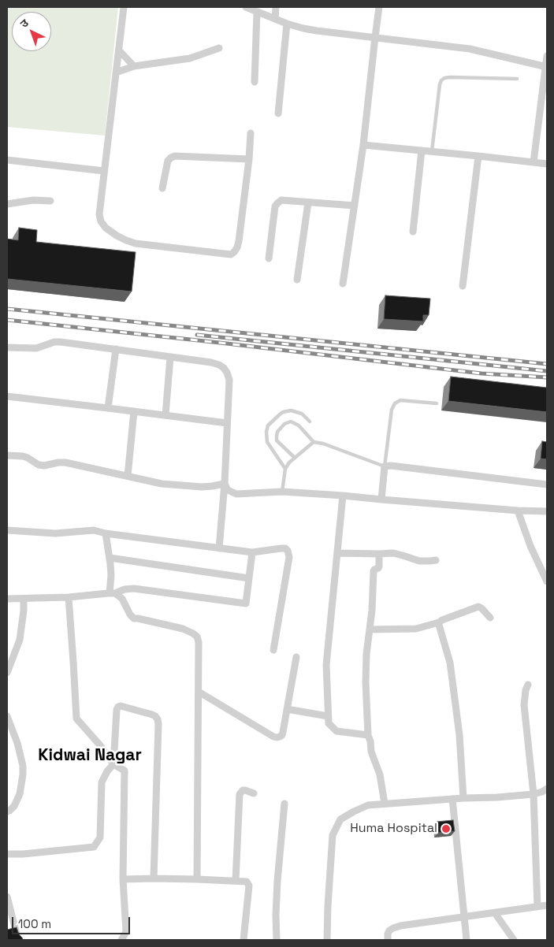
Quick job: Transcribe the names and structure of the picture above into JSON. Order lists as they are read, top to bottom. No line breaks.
{"districts":["Kidwai Nagar"],"places":["Huma Hospital"],"scale_bar":"100 m","north":"top left"}
